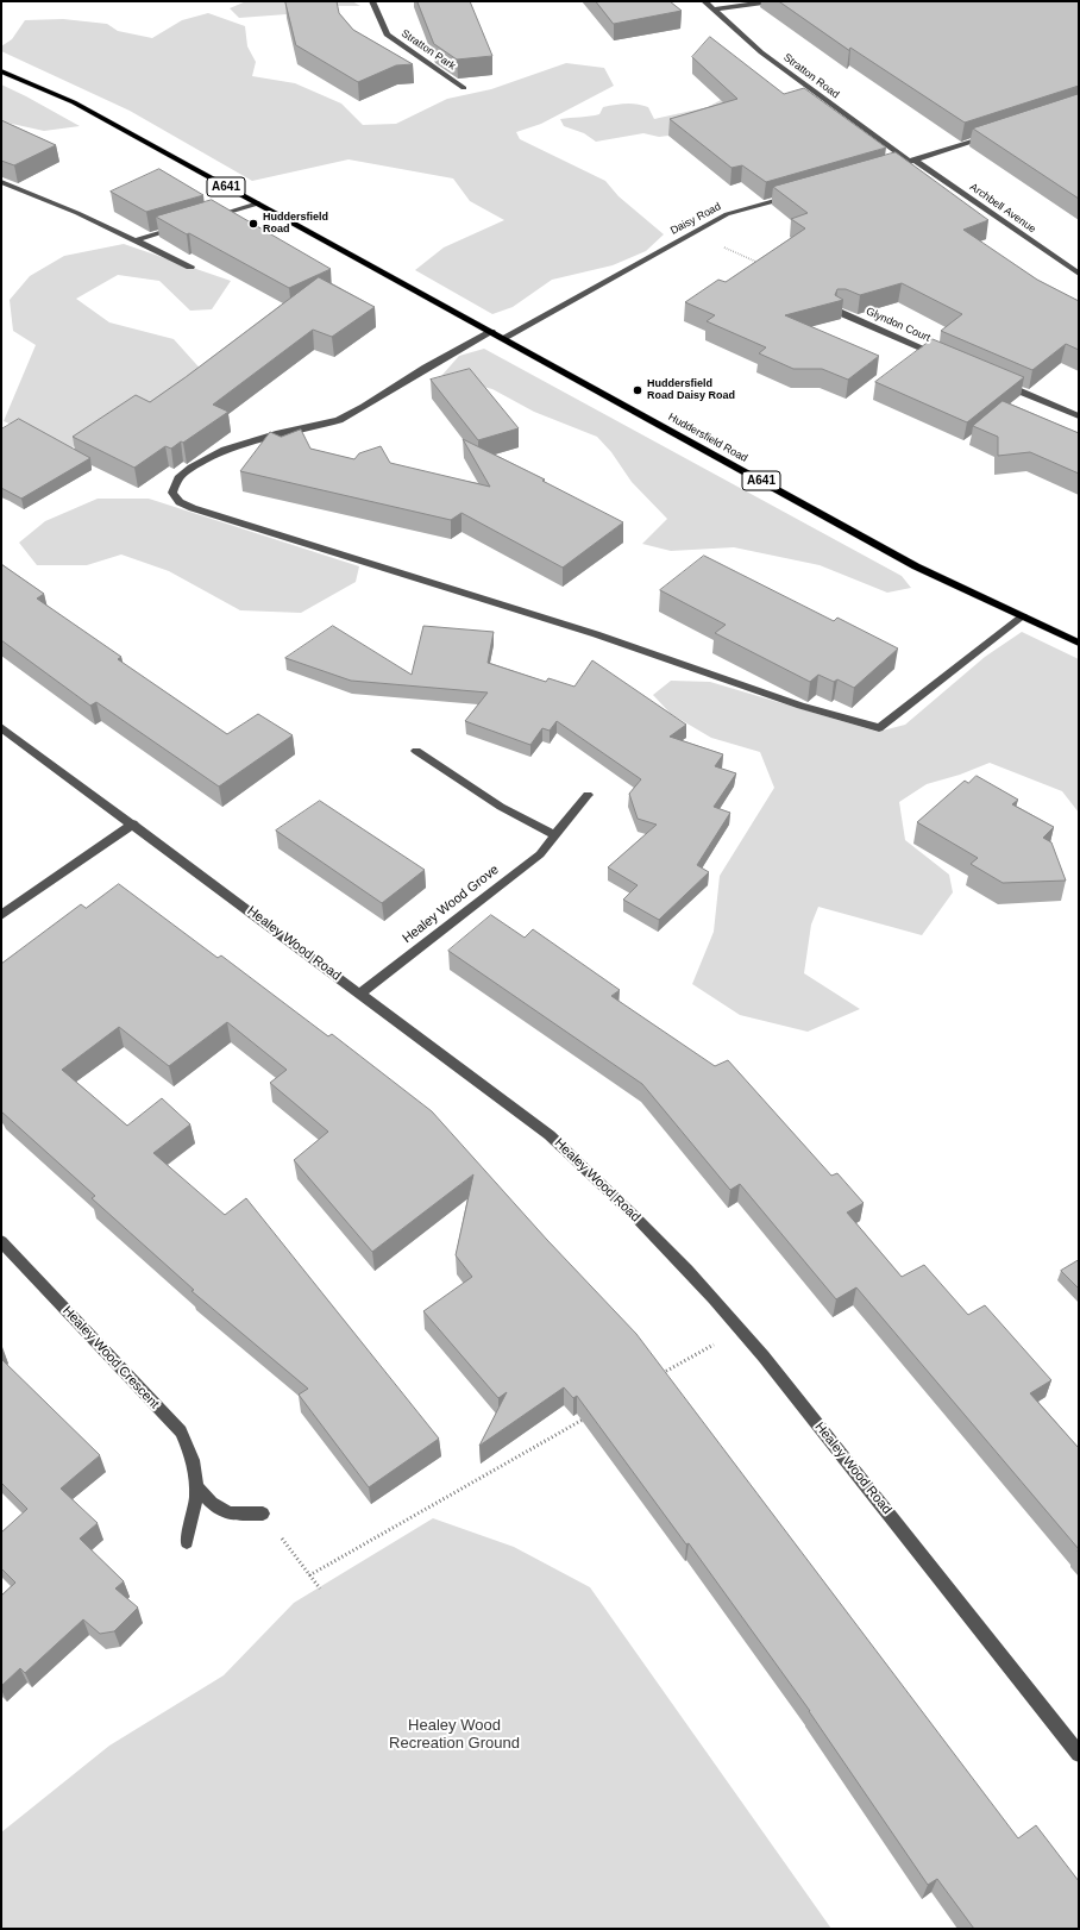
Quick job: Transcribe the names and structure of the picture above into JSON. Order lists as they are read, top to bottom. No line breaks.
{"streets":{"main road":["A641","Huddersfield Road"],"street":["Stratton Park","Stratton Road","Archbell Avenue","Daisy Road","Glyndon Court","Healey Wood Grove","Healey Wood Road","Healey Wood Crescent"]},"crossings":[["Stratton Road","Archbell Avenue"],["Daisy Road","Huddersfield Road"],["Healey Wood Grove","Healey Wood Road"]],"parks":["Healey Wood Recreation Ground"],"places":["Huddersfield Road","Huddersfield Road Daisy Road"]}
